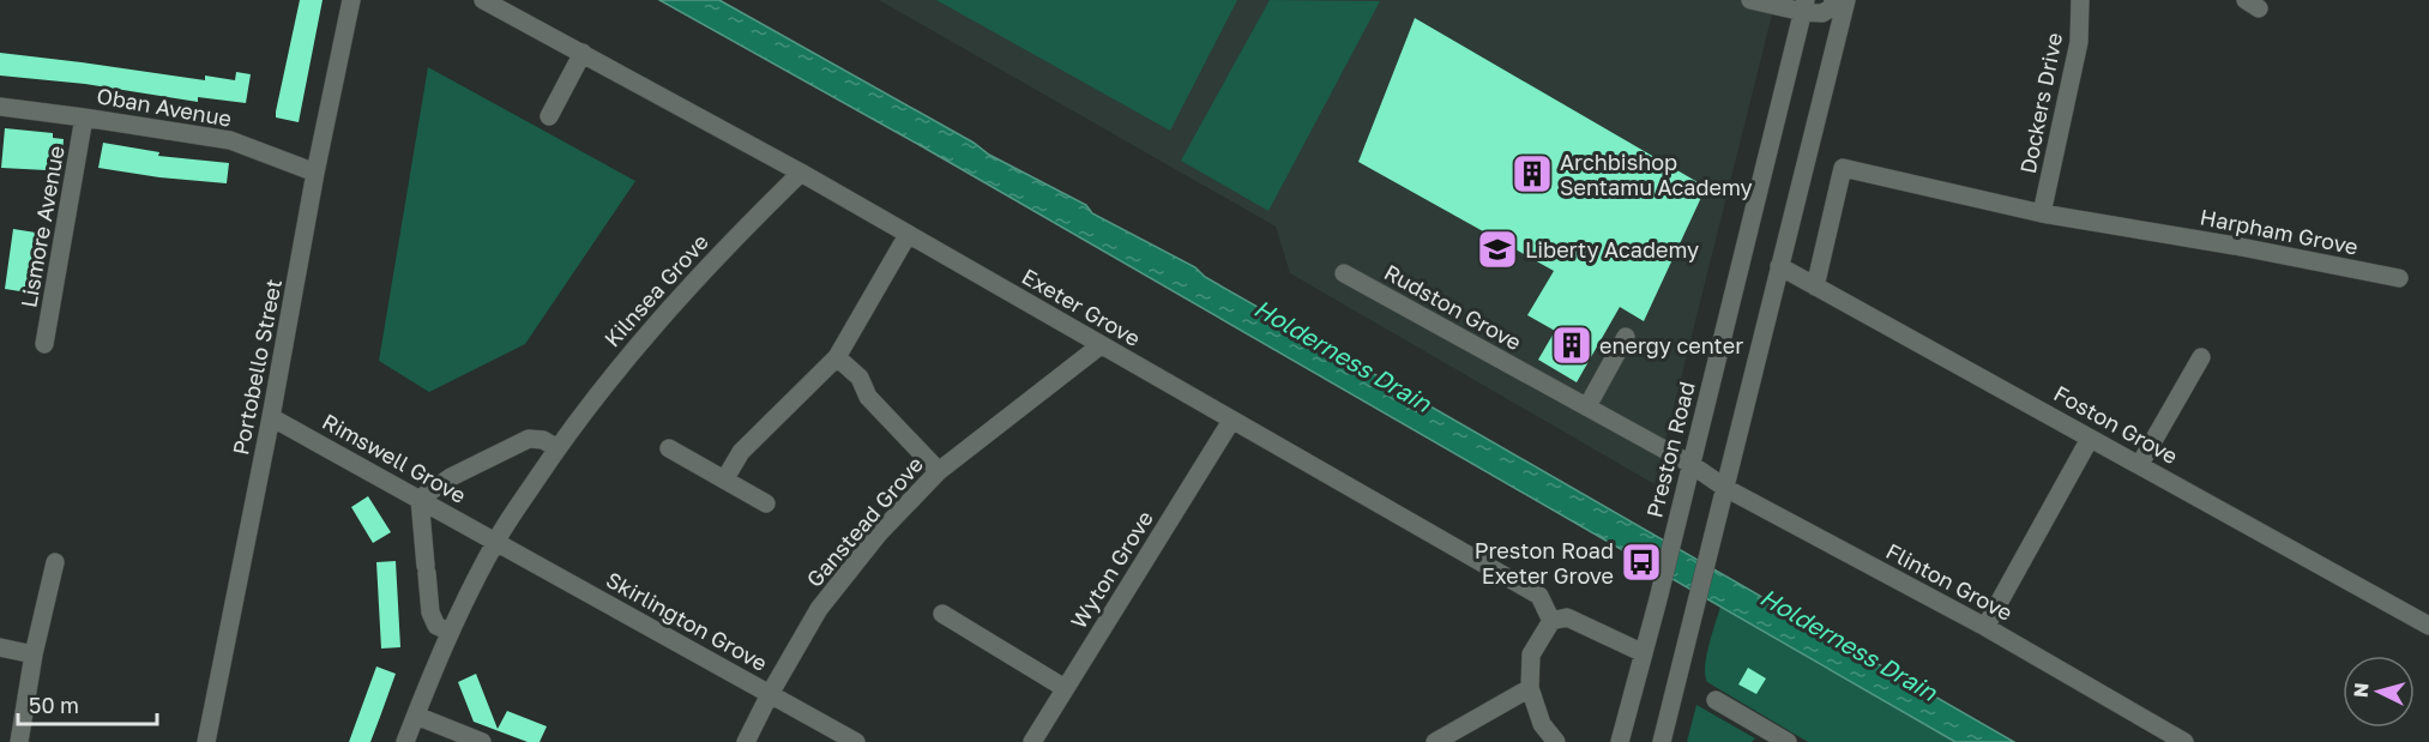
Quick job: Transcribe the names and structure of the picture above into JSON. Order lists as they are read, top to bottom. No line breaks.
{"streets":{"street":["Dockers Drive","Oban Avenue","Lismore Avenue","Harpham Grove","Kilnsea Grove","Exeter Grove","Rudston Grove","Portobello Street","Foston Grove","Preston Road","Rimswell Grove","Ganstead Grove","Wyton Grove","Flinton Grove","Skirlington Grove"]},"crossings":[["Dockers Drive","Harpham Grove"],["Oban Avenue","Lismore Avenue"],["Oban Avenue","Portobello Street"],["Harpham Grove","Foston Grove"],["Kilnsea Grove","Exeter Grove"],["Kilnsea Grove","Rimswell Grove"],["Kilnsea Grove","Skirlington Grove"],["Exeter Grove","Ganstead Grove"],["Exeter Grove","Wyton Grove"],["Rudston Grove","Preston Road"],["Rudston Grove","Flinton Grove"],["Portobello Street","Rimswell Grove"],["Preston Road","Flinton Grove"],["Rimswell Grove","Skirlington Grove"],["Ganstead Grove","Skirlington Grove"]],"water":["Holderness Drain"],"places":{"building":["Archbishop Sentamu Academy","energy center"],"school or university":["Liberty Academy"],"bus stop":["Preston Road Exeter Grove"]},"scale_bar":"50 m","north":"left"}
